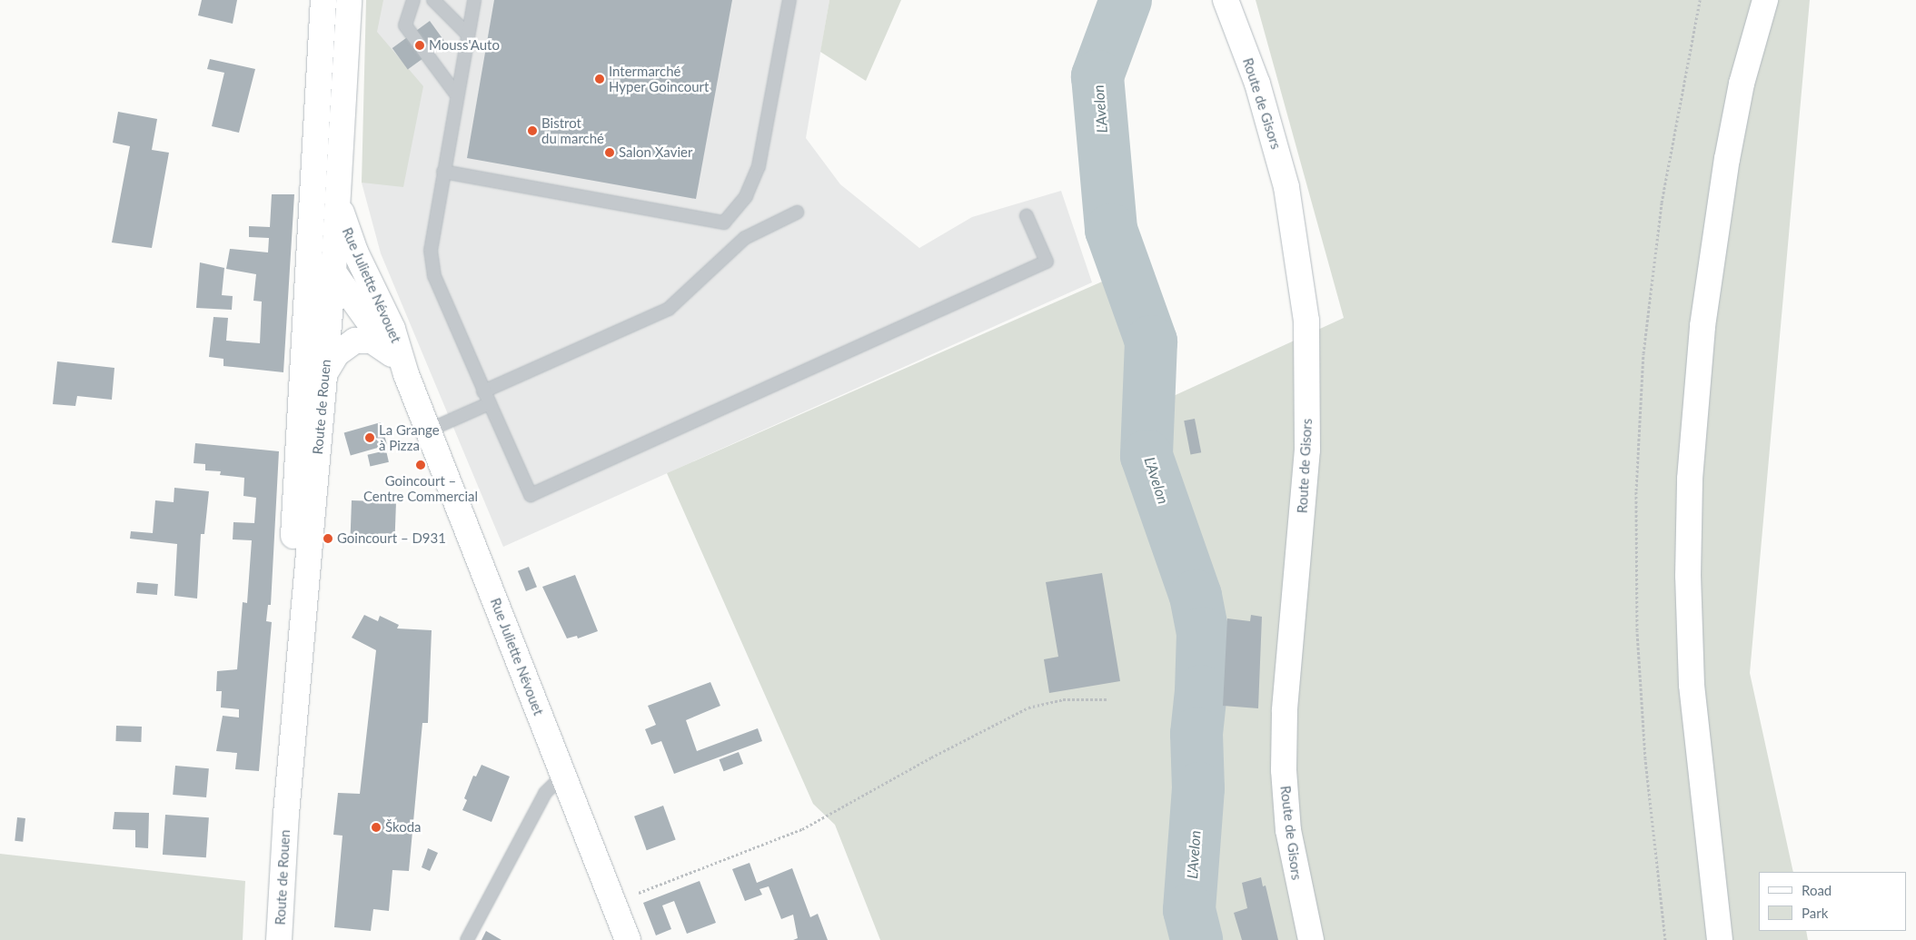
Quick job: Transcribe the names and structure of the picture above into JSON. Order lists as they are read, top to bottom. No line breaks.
{"streets":{"main road":["Route de Gisors","Rue Juliette Névouet","Route de Rouen"]},"crossings":[["Rue Juliette Névouet","Route de Rouen"]],"water":["L'Avelon"],"places":["Mouss'Auto","Intermarché Hyper Goincourt","Bistrot du marché","Salon Xavier","La Grange à Pizza","Goincourt – Centre Commercial","Goincourt – D931","Škoda"],"legend":["Road","Park"]}
